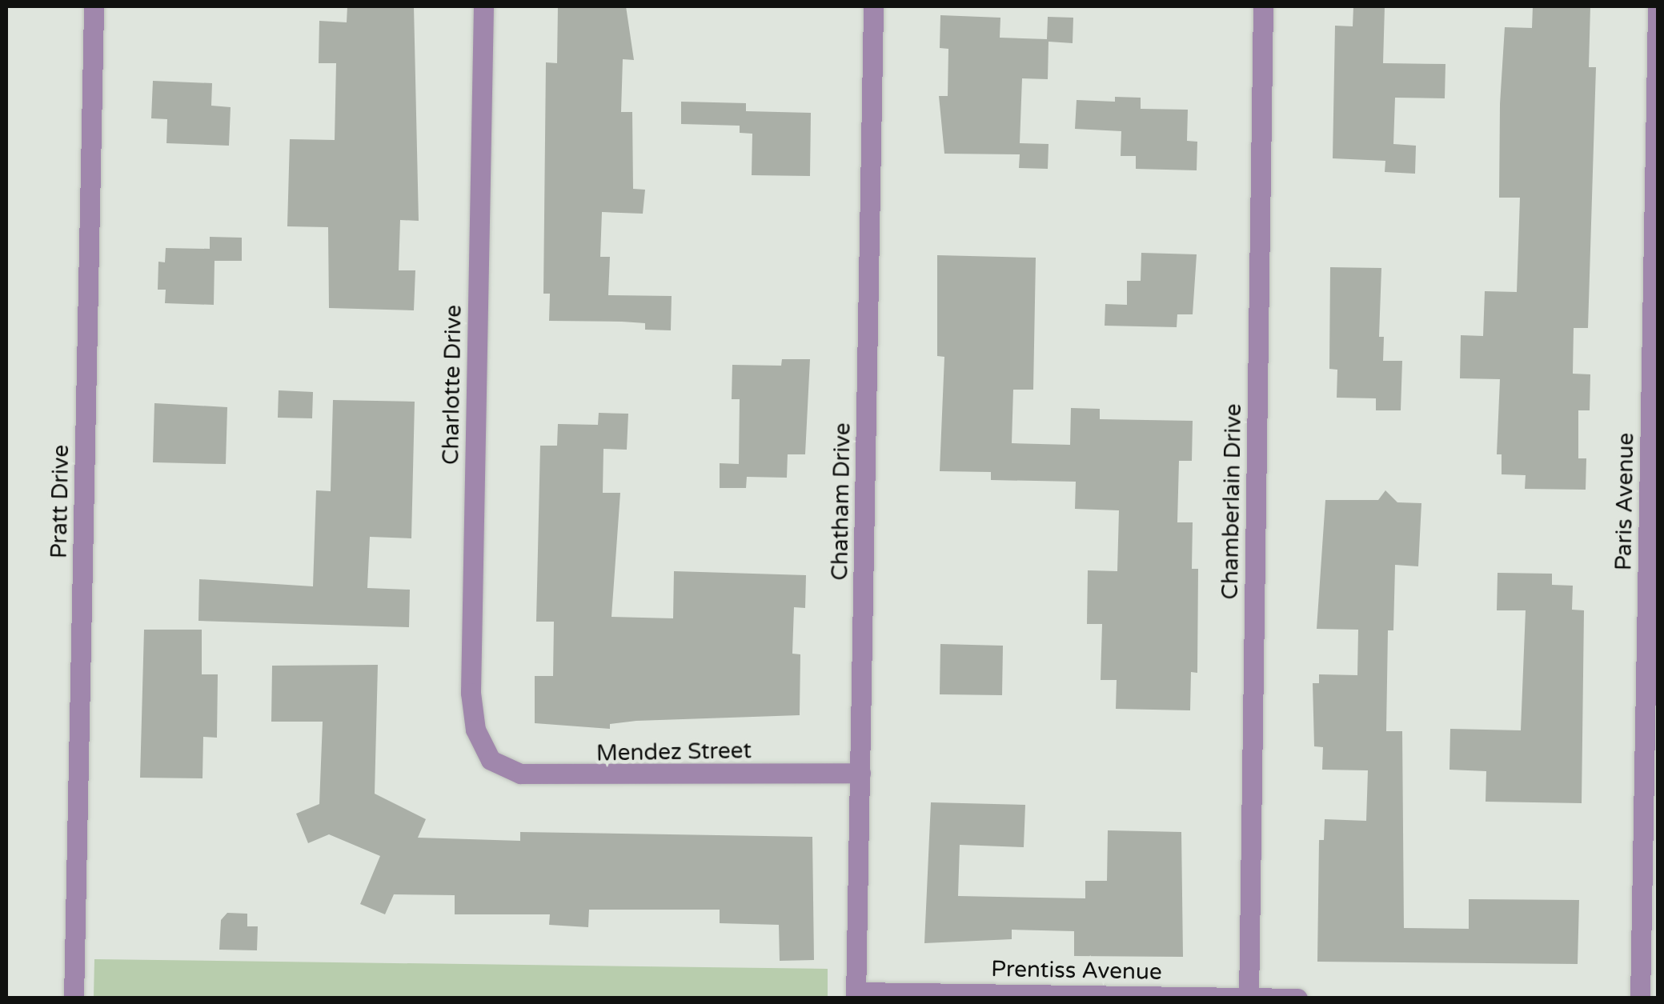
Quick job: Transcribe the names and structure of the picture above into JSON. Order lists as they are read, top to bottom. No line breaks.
{"streets":{"street":["Charlotte Drive","Pratt Drive","Chatham Drive","Chamberlain Drive","Paris Avenue","Mendez Street","Prentiss Avenue"]},"crossings":[["Charlotte Drive","Mendez Street"],["Chatham Drive","Mendez Street"],["Chatham Drive","Prentiss Avenue"],["Chamberlain Drive","Prentiss Avenue"]]}
